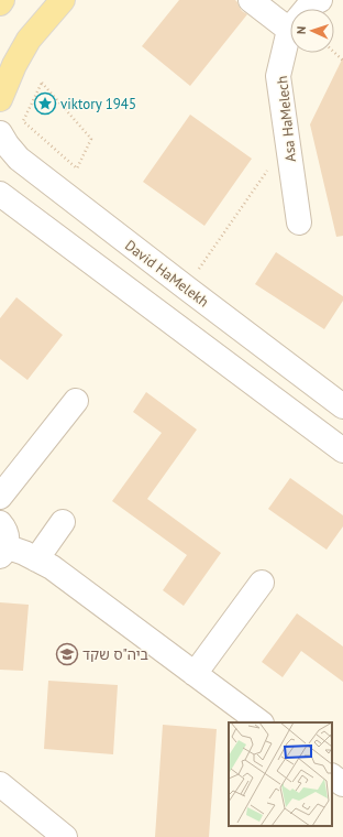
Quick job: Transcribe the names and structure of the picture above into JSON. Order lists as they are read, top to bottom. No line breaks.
{"streets":{"street":["Asa HaMelech","David HaMelekh"]},"places":{"place":["viktory 1945"],"school or university":["ביה\"ס שקד"]},"north":"left"}
